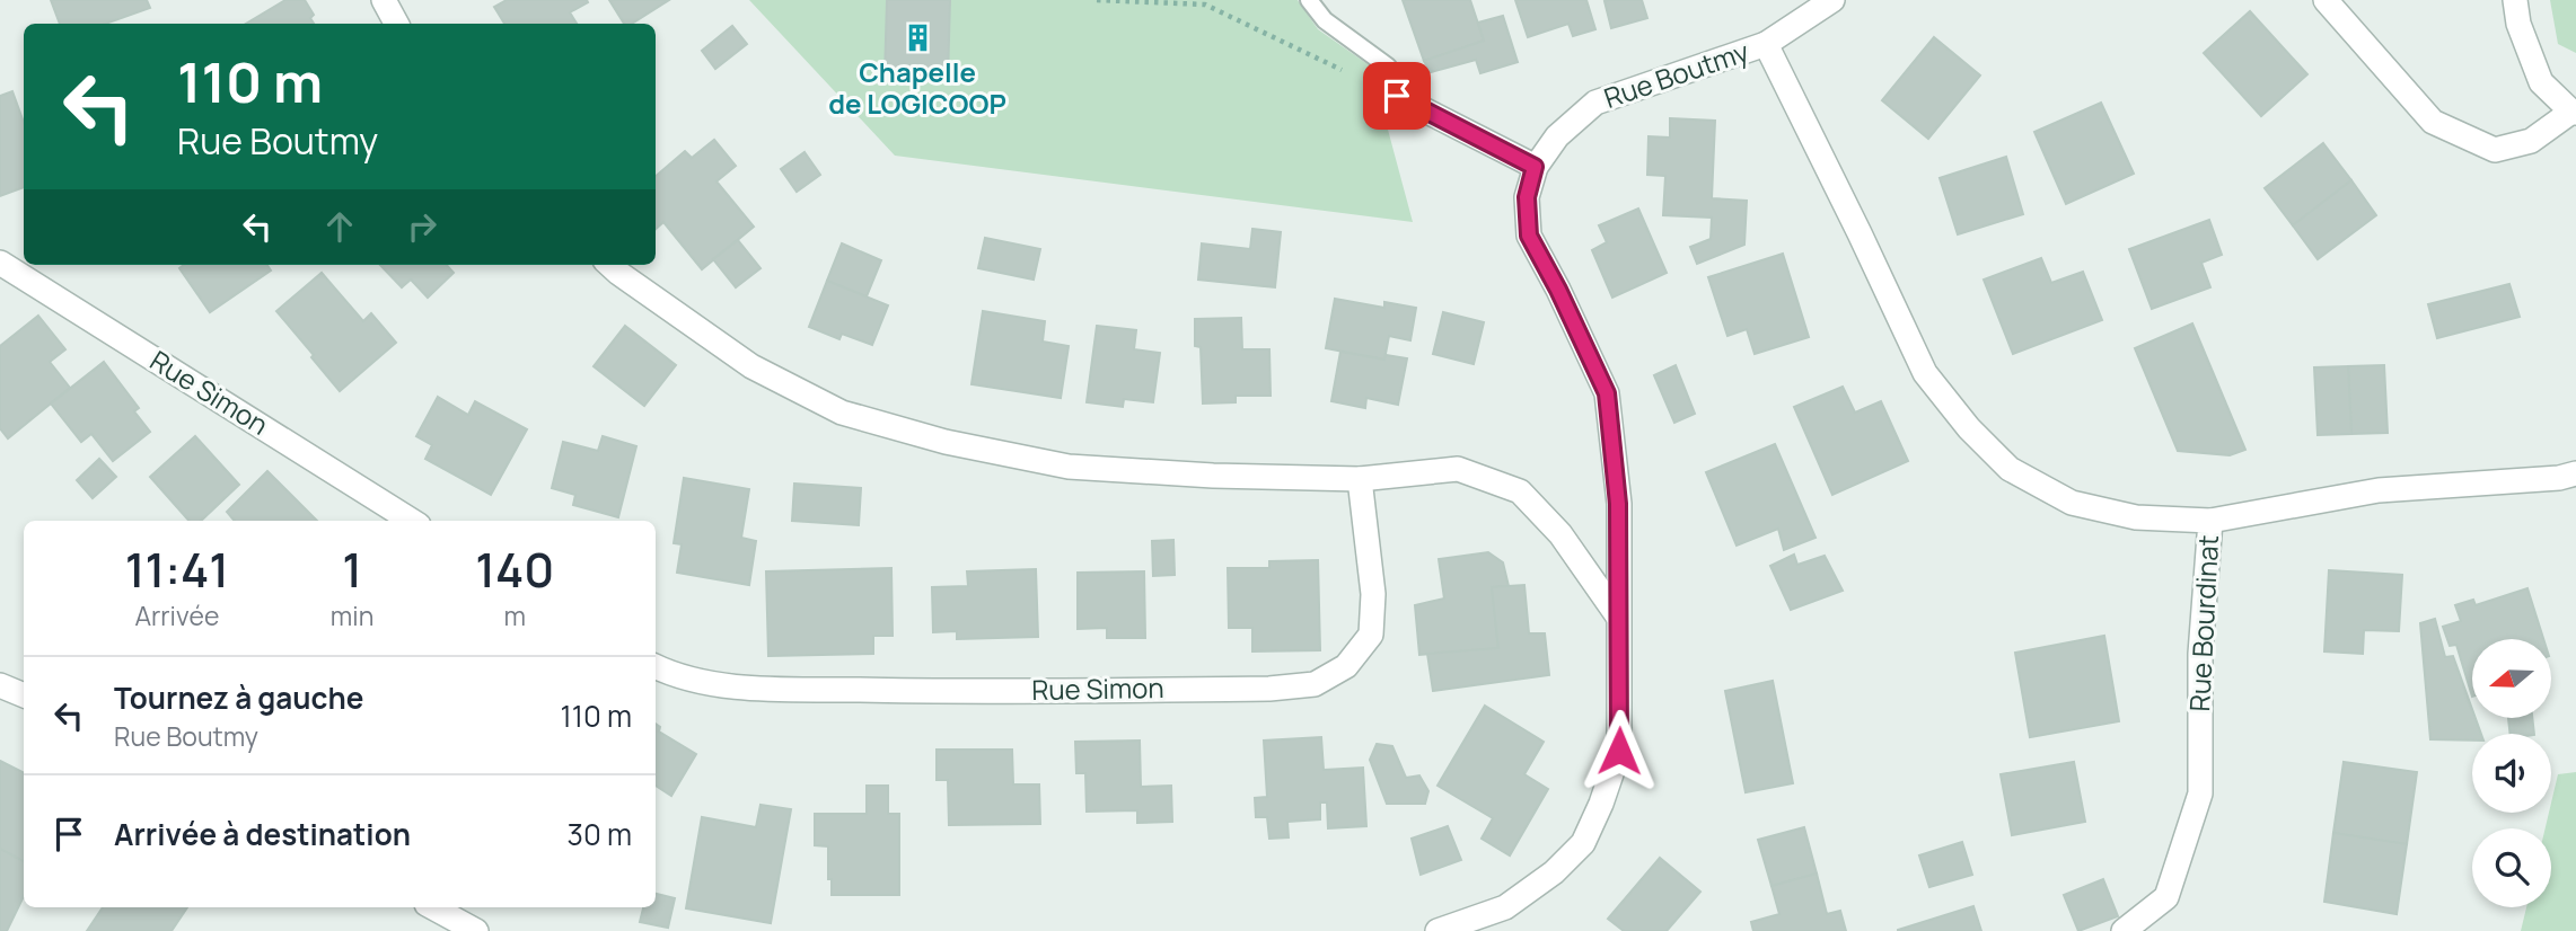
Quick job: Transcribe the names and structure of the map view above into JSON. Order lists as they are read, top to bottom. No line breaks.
{"streets":{"street":["Rue Boutmy","Rue Simon","Rue Bourdinat"]},"crossings":[["Rue Boutmy","Rue Bourdinat"]],"places":{"building":["Chapelle de LOGICOOP"]},"north":"left","page":{"turn":["110 m","Rue Boutmy"],"eta":["11:41","Arrivée","1","min","140","m"],"list":[{"name":"Tournez à gauche","note":"Rue Boutmy","value":"110 m"},{"name":"Arrivée à destination","value":"30 m"}]}}
